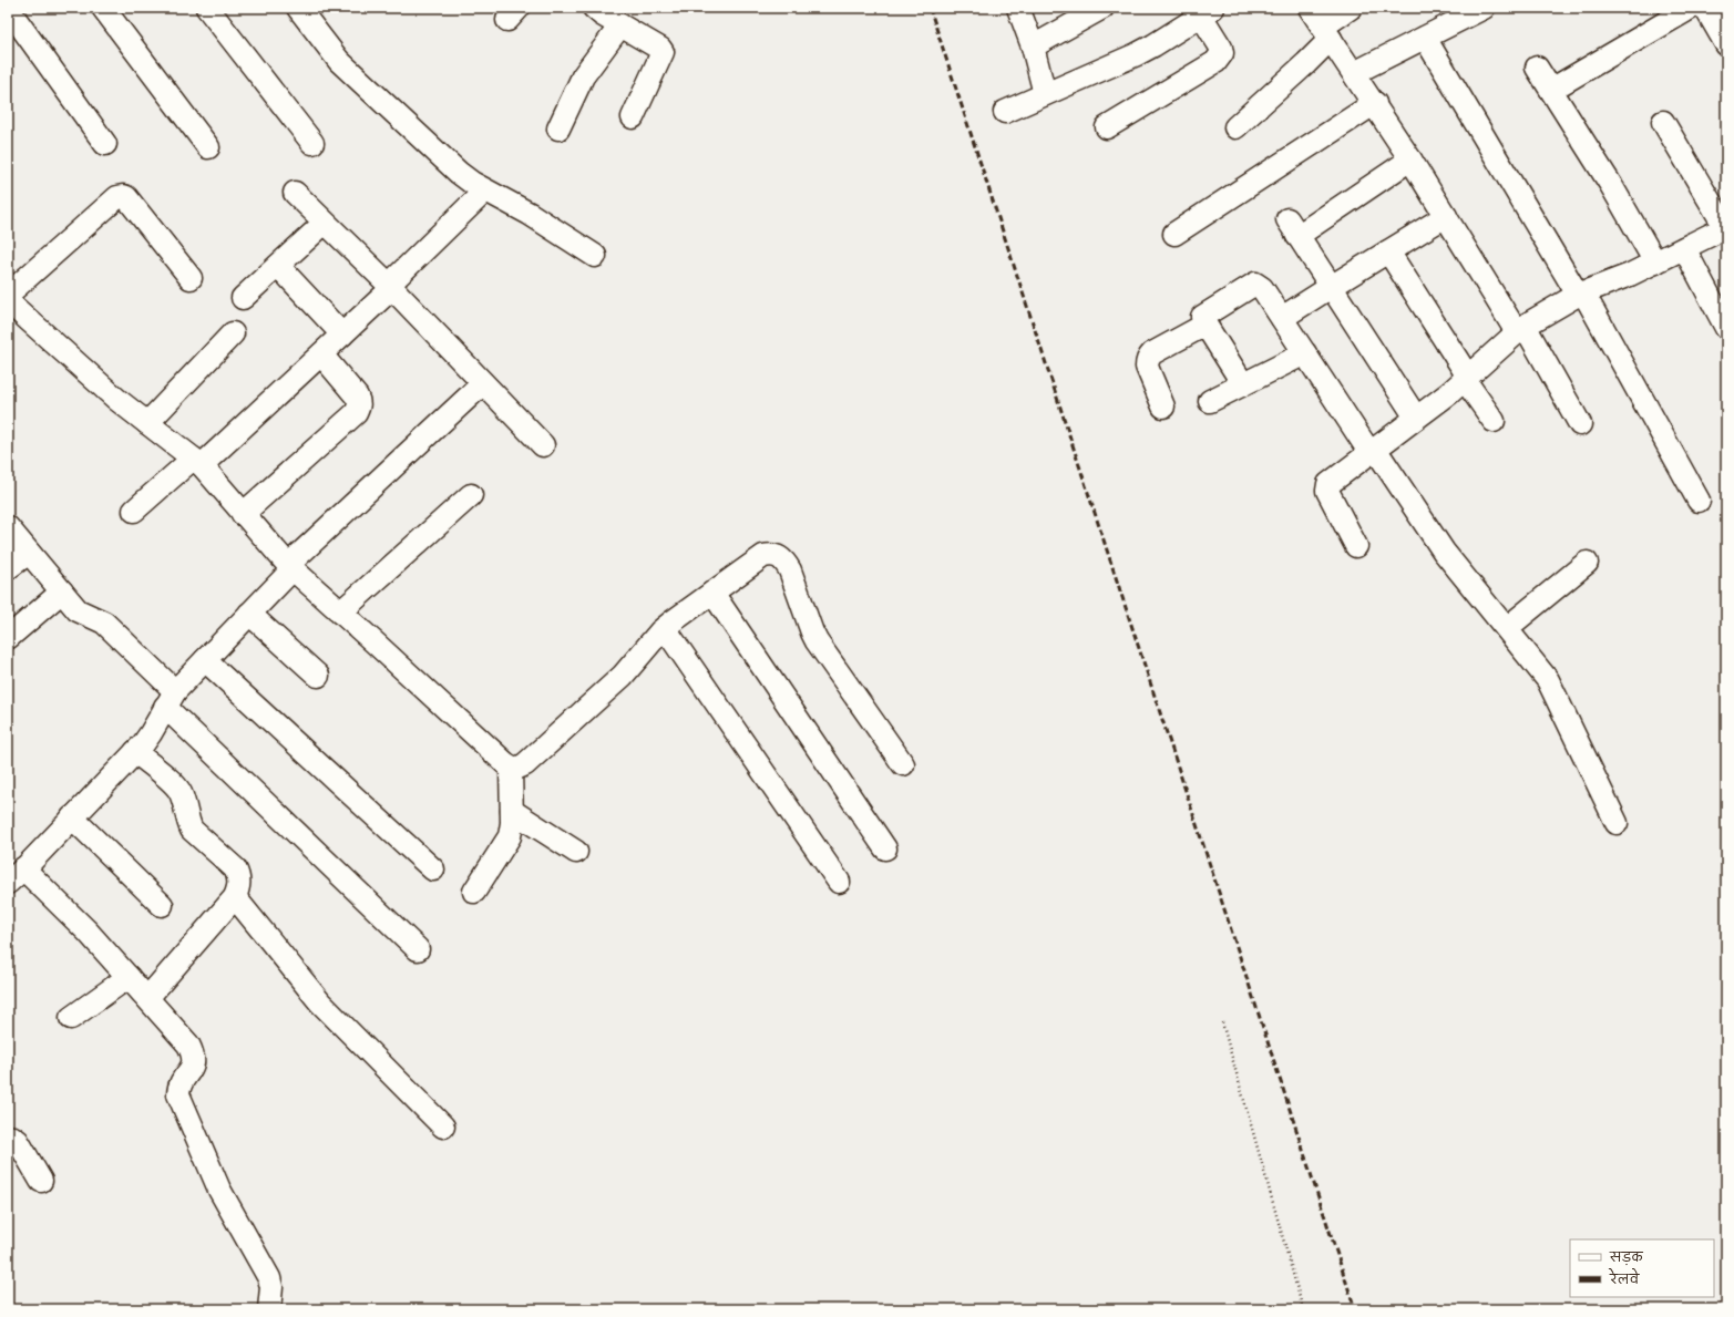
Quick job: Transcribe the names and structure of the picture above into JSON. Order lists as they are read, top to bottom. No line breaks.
{"legend":["सड़क","रेलवे"]}
